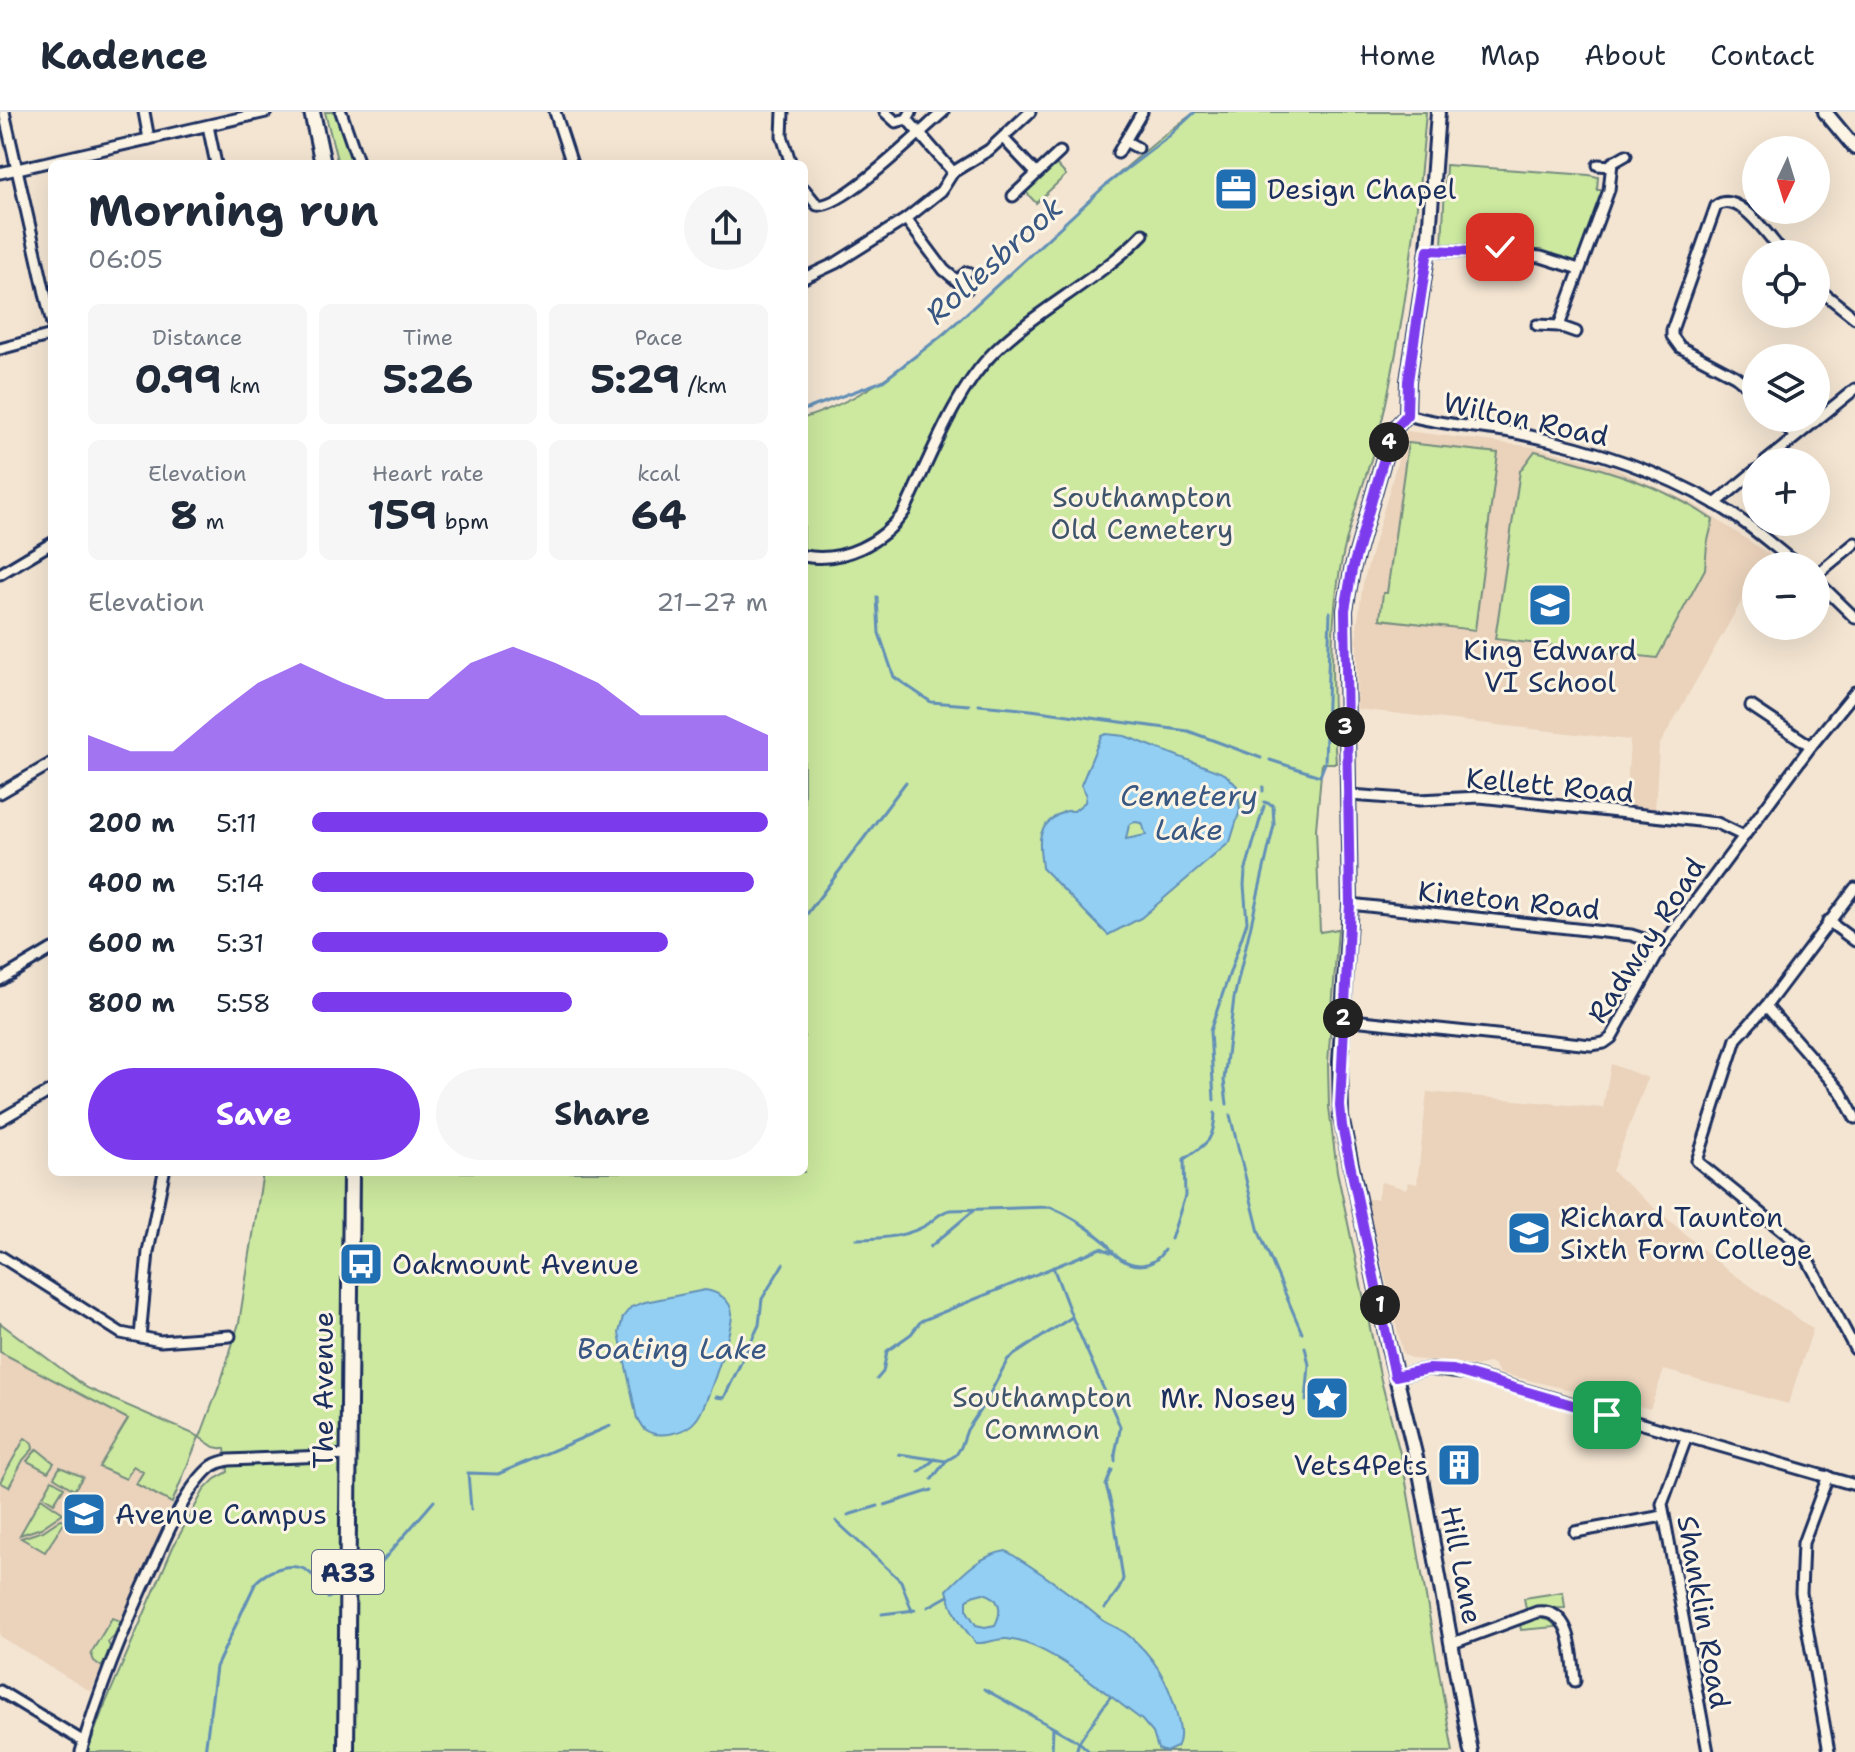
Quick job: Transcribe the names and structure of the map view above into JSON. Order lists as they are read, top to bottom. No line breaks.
{"streets":{"main road":["The Avenue","A33"],"street":["Wilton Road","Kellett Road","Kineton Road","Radway Road","Hill Lane","Shanklin Road"]},"crossings":[["Wilton Road","Hill Lane"],["Kellett Road","Radway Road"],["Kellett Road","Hill Lane"],["Kineton Road","Radway Road"],["Kineton Road","Hill Lane"],["Radway Road","Hill Lane"]],"water":["Rollesbrook","Cemetery Lake","Boating Lake"],"parks":["Southampton Old Cemetery","Southampton Common"],"places":{"office":["Design Chapel"],"school or university":["King Edward VI School","Richard Taunton Sixth Form College","Avenue Campus"],"bus stop":["Oakmount Avenue"],"place":["Mr. Nosey"],"building":["Vets4Pets"]},"north":"bottom","page":{"header":"Kadence","nav":["Home","Map","About","Contact"],"map_buttons":["+","−"],"heading":["Morning run","06:05"],"stats":[["Distance","0.99 km"],["Time","5:26"],["Pace","5:29 /km"],["Elevation","8 m"],["Heart rate","159 bpm"],["kcal","64"]],"pins":["4","3","2","1"],"chart":["Elevation","21–27 m"],"list":[{"name":"200 m","note":"5:11"},{"name":"400 m","note":"5:14"},{"name":"600 m","note":"5:31"},{"name":"800 m","note":"5:58"}],"buttons":["Save","Share"]}}
